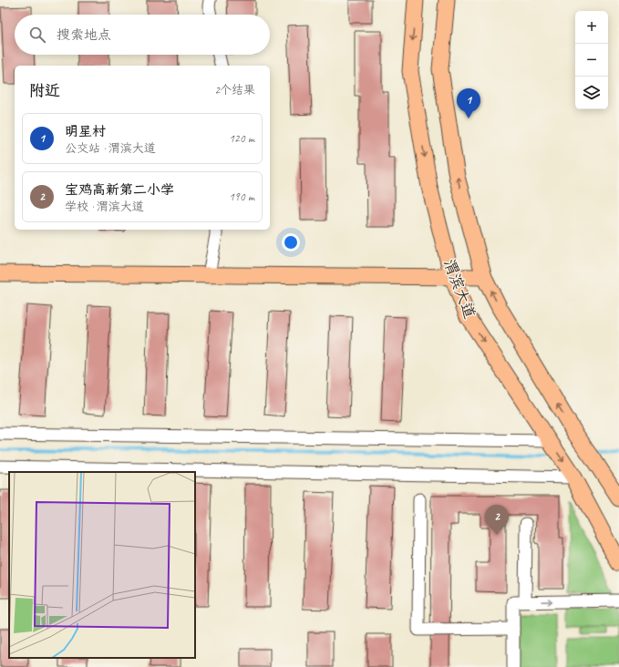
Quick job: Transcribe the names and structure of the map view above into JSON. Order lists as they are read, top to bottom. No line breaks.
{"streets":{"main road":["渭滨大道"]},"page":{"map_buttons":["+","−"],"search":"搜索地点","heading":["附近","2个结果"],"pins":["1","2"],"list":[{"mark":"1","name":"明星村","note":"公交站 · 渭滨大道","value":"120 m"},{"mark":"2","name":"宝鸡高新第二小学","note":"学校 · 渭滨大道","value":"190 m"}]}}
